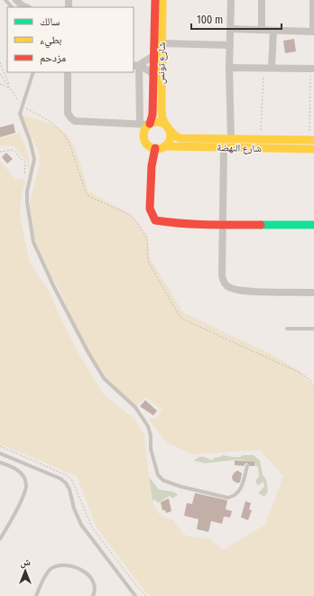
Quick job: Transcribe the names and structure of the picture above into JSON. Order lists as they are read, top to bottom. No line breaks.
{"streets":{"street":["شارع تونس","شارع النهضة"]},"crossings":[["شارع تونس","شارع النهضة"]],"legend":["سالك","بطيء","مزدحم"],"scale_bar":"100 m","north":"top"}
